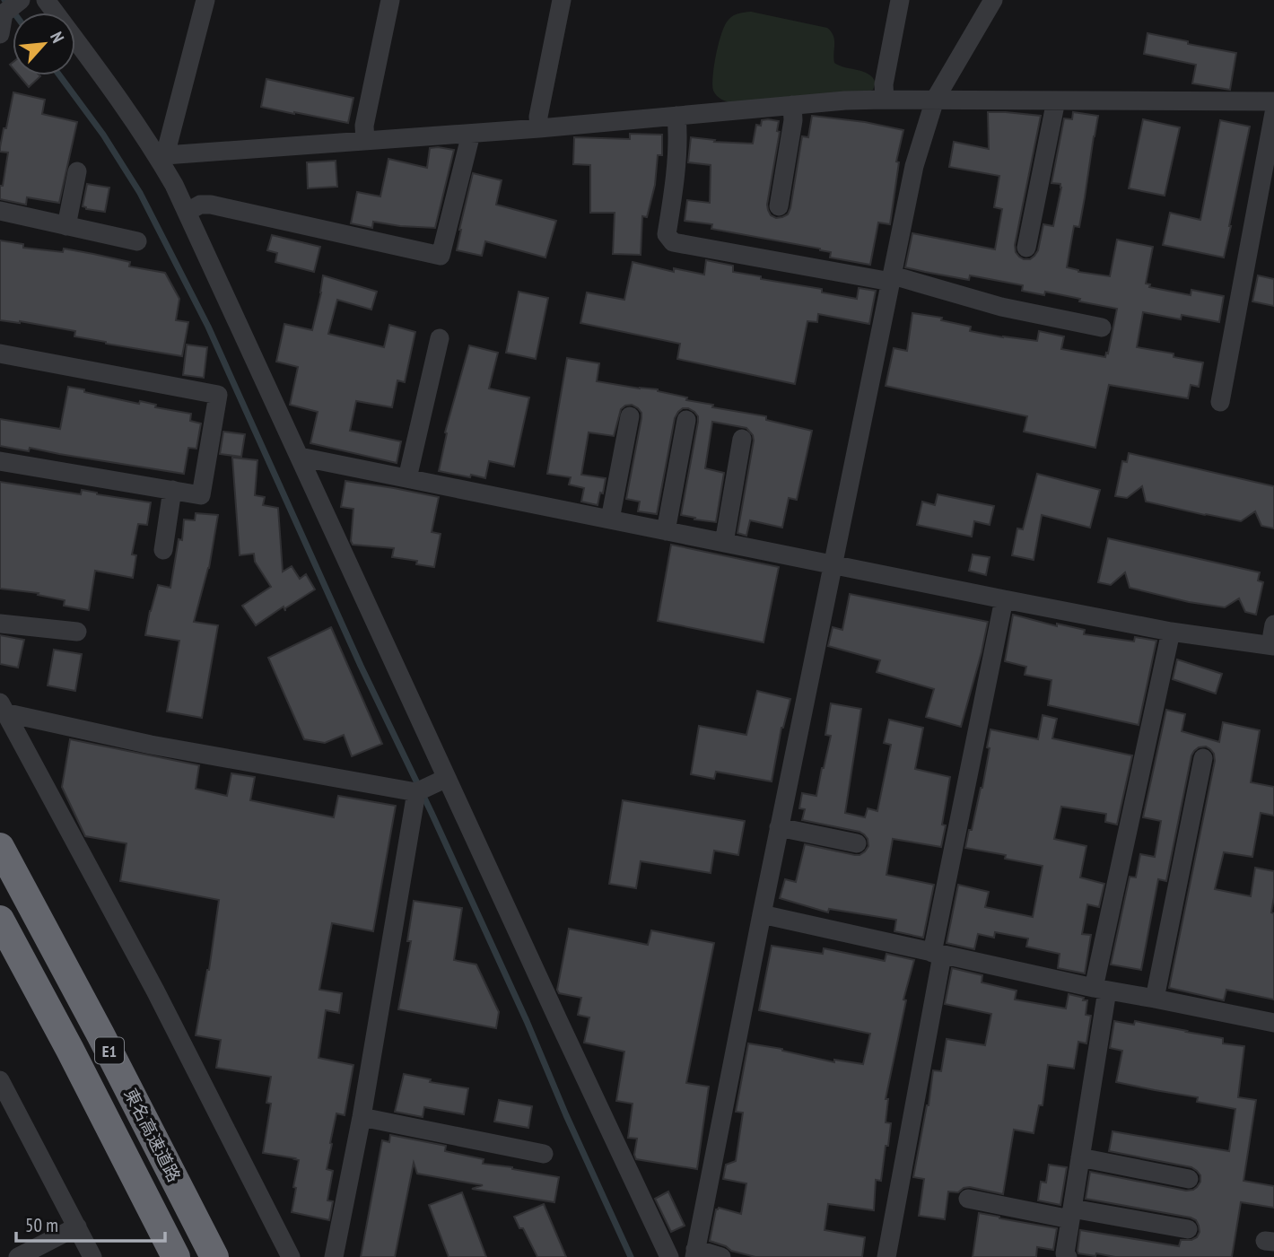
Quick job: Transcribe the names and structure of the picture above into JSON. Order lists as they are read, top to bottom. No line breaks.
{"streets":{"highway":["E1","東名高速道路"]},"scale_bar":"50 m","north":"top right"}
